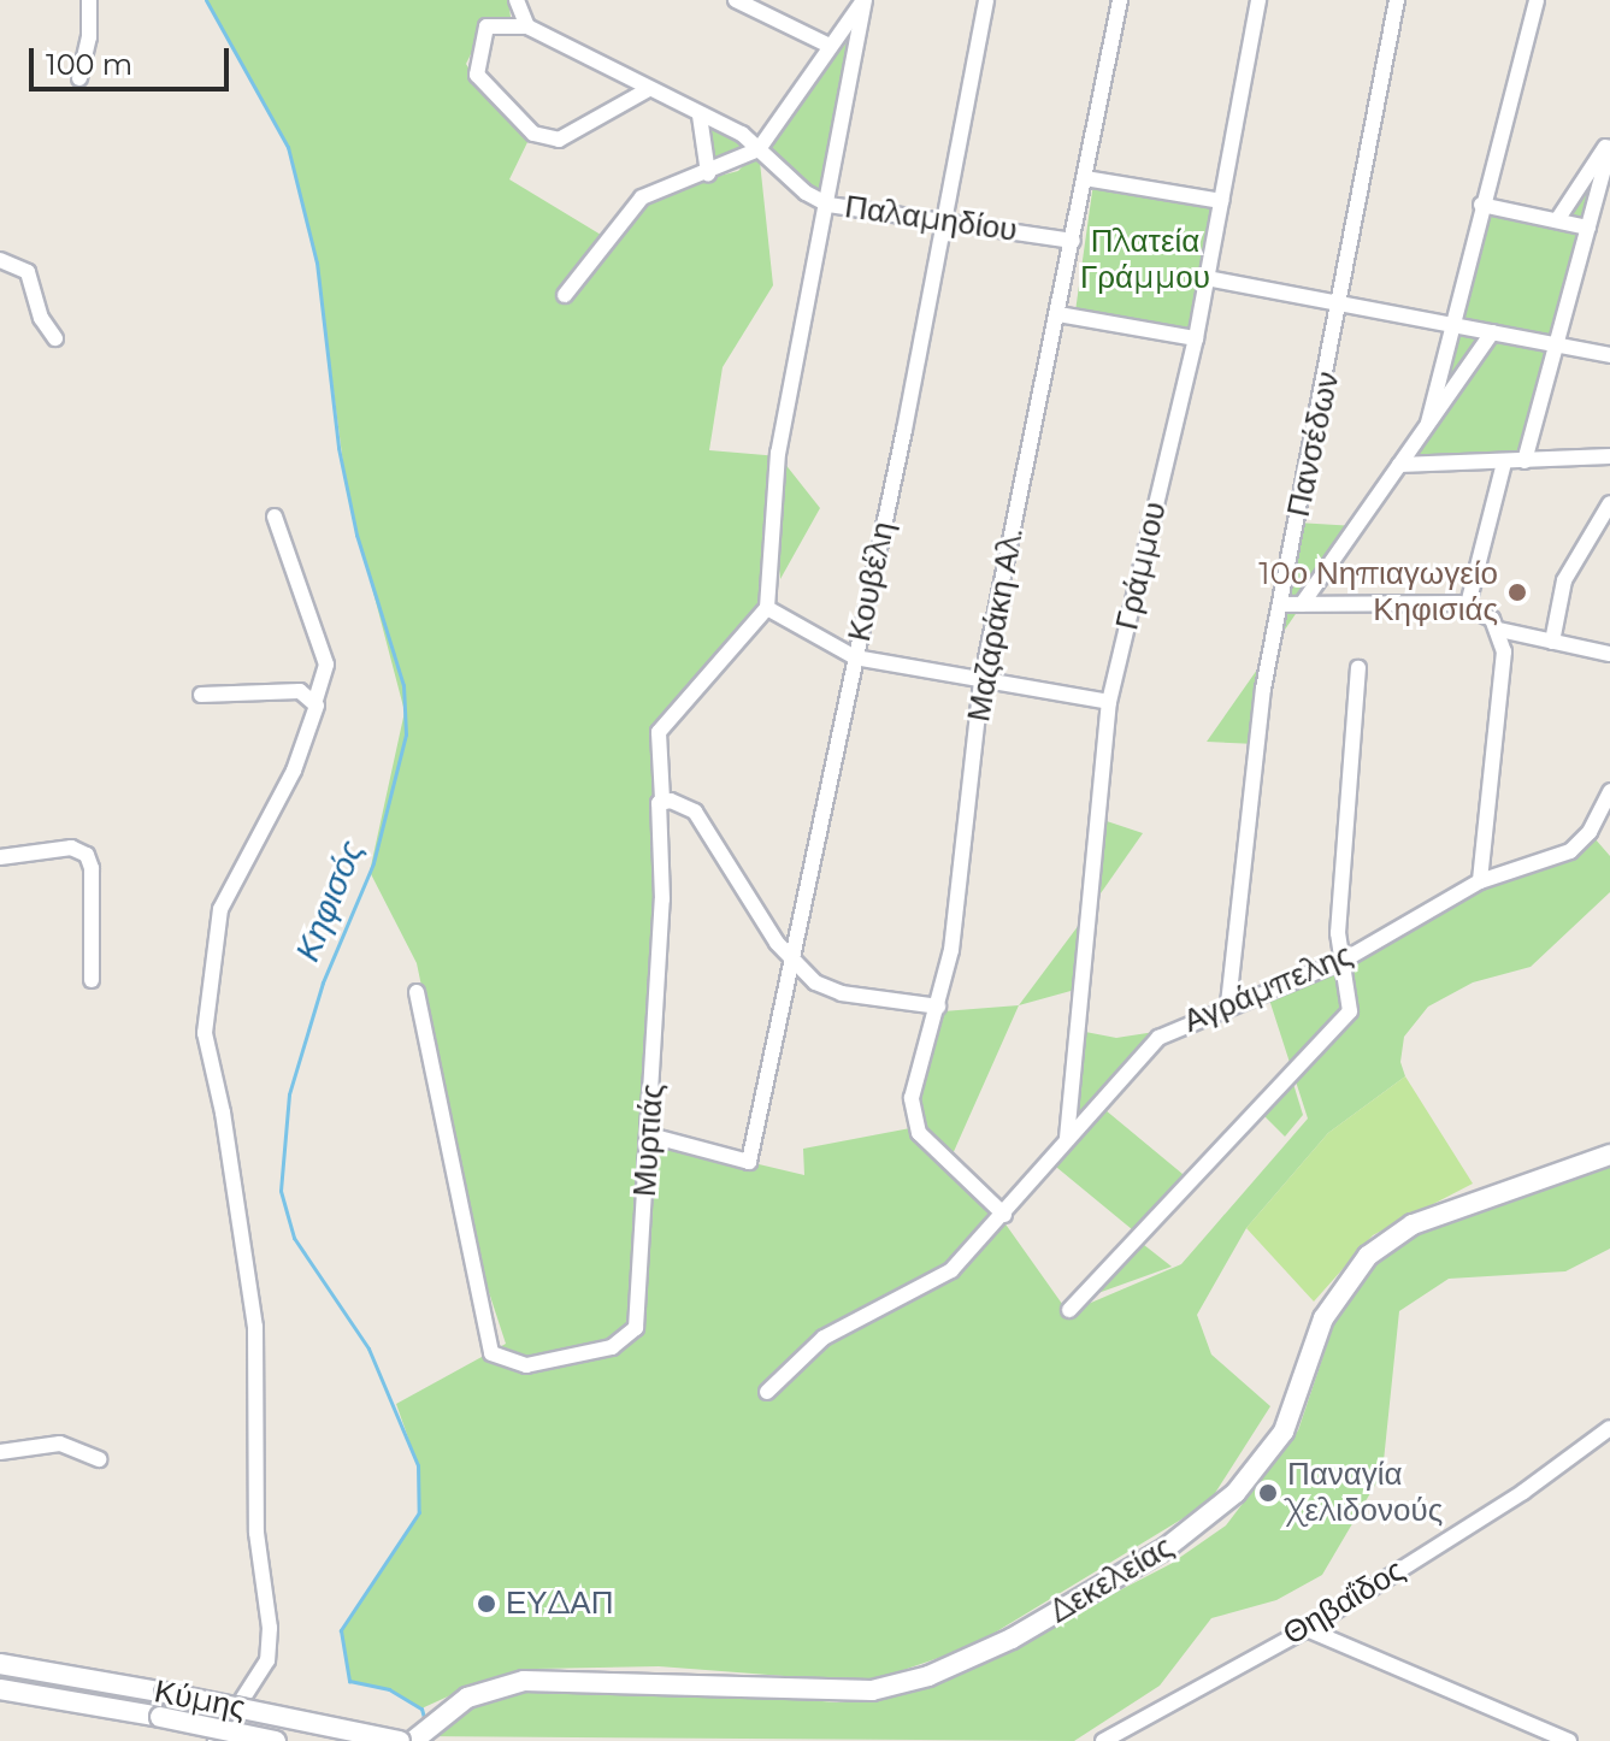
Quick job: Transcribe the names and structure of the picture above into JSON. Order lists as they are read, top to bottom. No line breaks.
{"streets":{"main road":["Δεκελείας","Κύμης"],"street":["Παλαμηδίου","Πανσέδων","Γράμμου","Κουβέλη","Μαζαράκη Αλ.","Αγράμπελης","Μυρτιάς","Θηβαΐδος"]},"crossings":[["Παλαμηδίου","Κουβέλη"],["Παλαμηδίου","Μαζαράκη Αλ."],["Πανσέδων","Αγράμπελης"],["Γράμμου","Αγράμπελης"],["Κουβέλη","Μυρτιάς"],["Μαζαράκη Αλ.","Αγράμπελης"],["Δεκελείας","Κύμης"]],"water":["Κηφισός"],"parks":["Πλατεία Γράμμου"],"places":["10ο Νηπιαγωγείο Κηφισιάς","Παναγία Χελιδονούς","ΕΥΔΑΠ"],"scale_bar":"100 m"}
